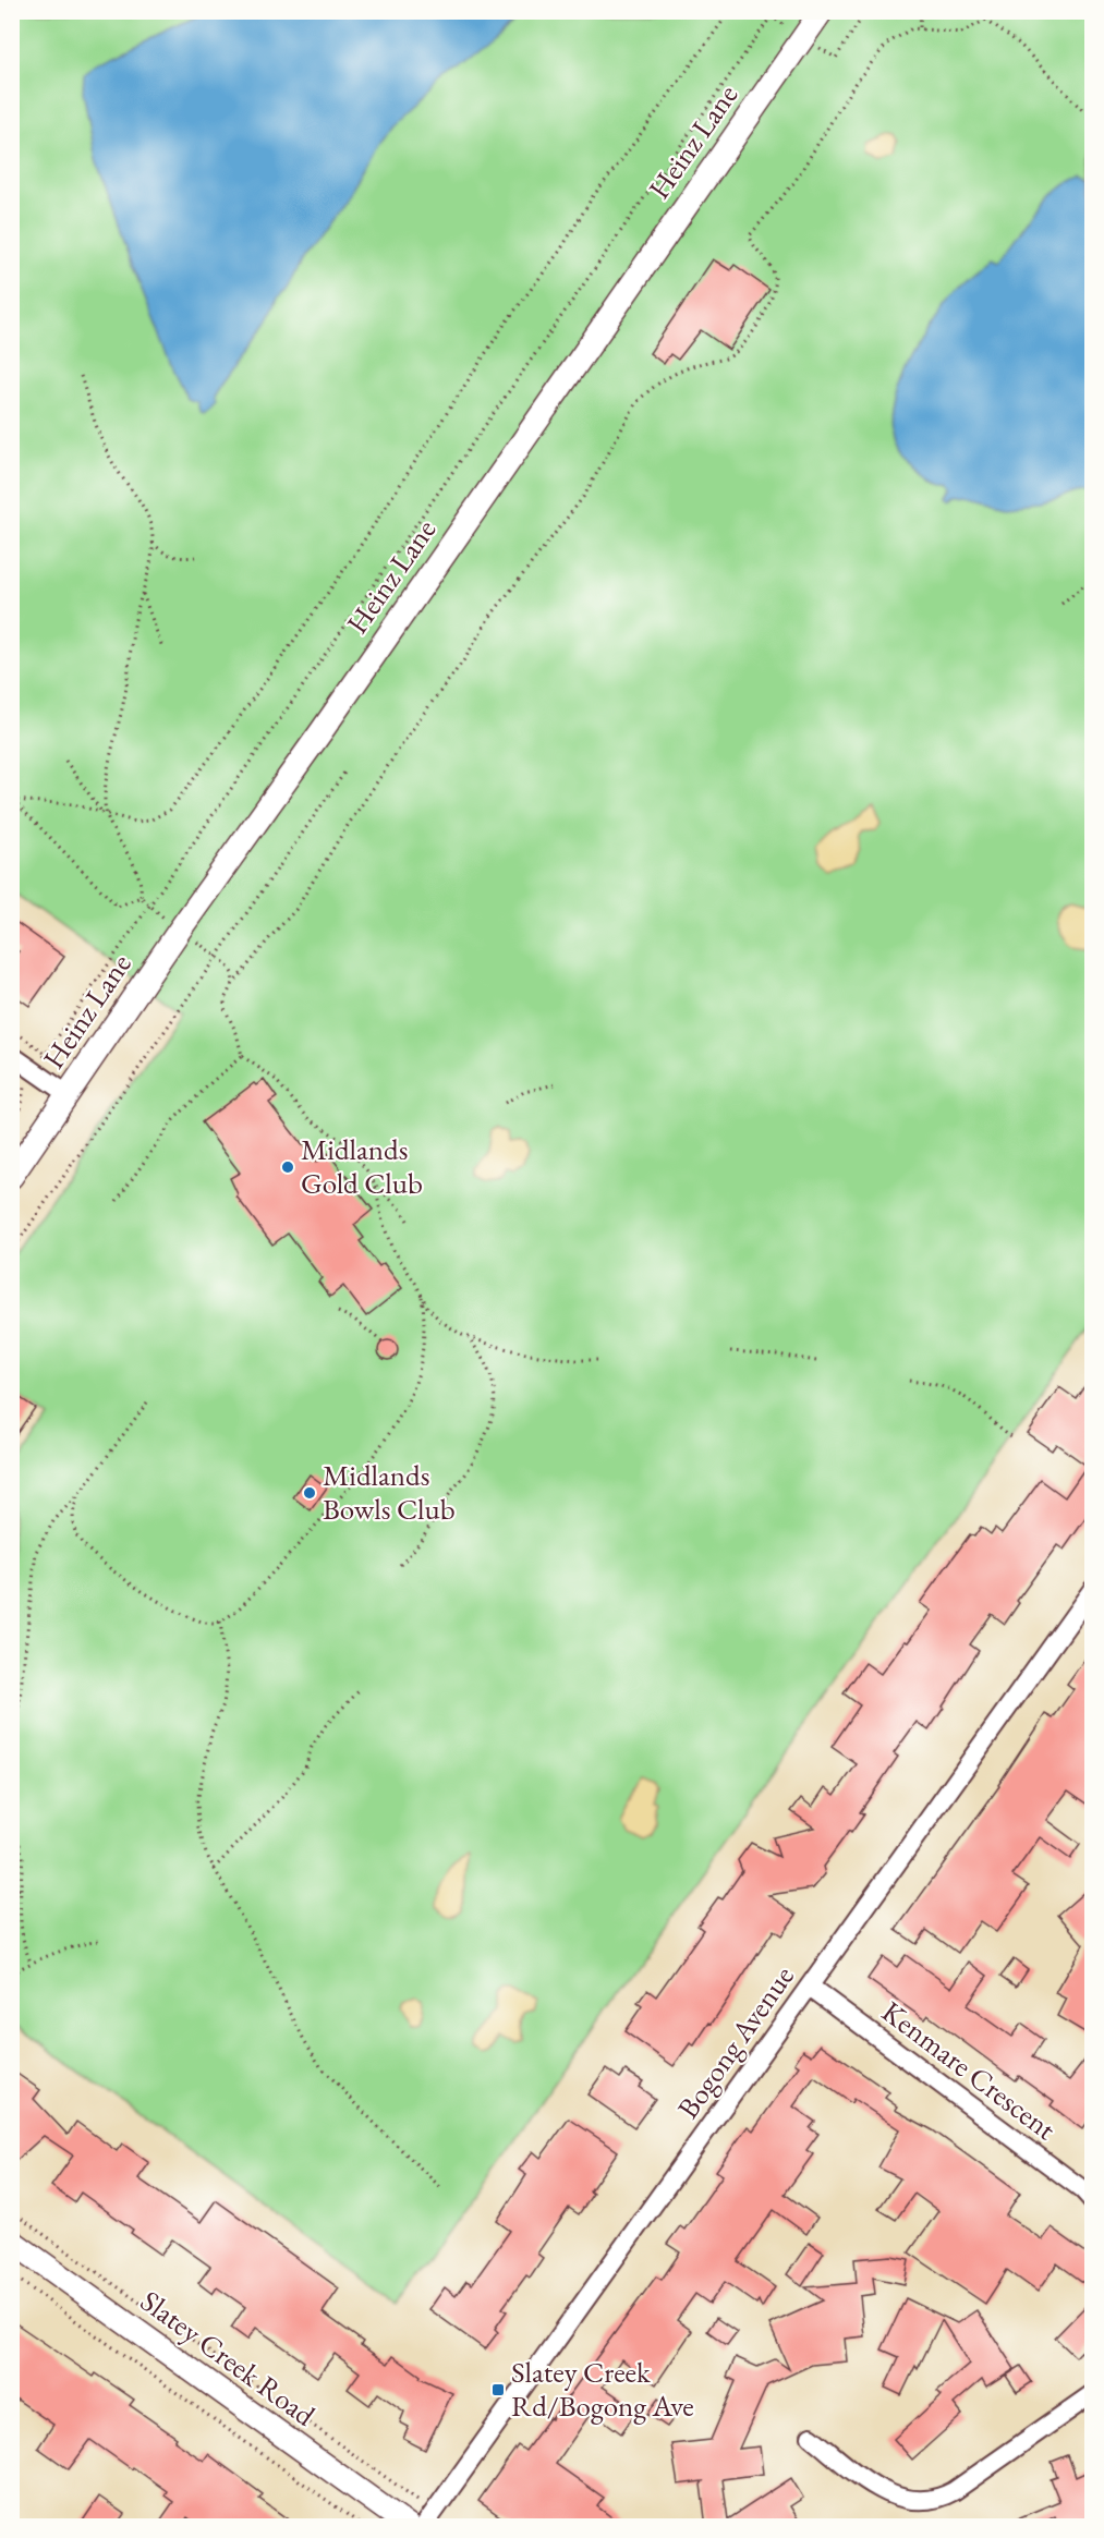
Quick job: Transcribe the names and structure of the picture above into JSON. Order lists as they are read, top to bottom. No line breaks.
{"streets":{"street":["Heinz Lane","Bogong Avenue","Kenmare Crescent","Slatey Creek Road"]},"crossings":[["Bogong Avenue","Kenmare Crescent"]],"places":{"other":["Midlands Gold Club","Midlands Bowls Club"],"transit":["Slatey Creek Rd/Bogong Ave"]}}
